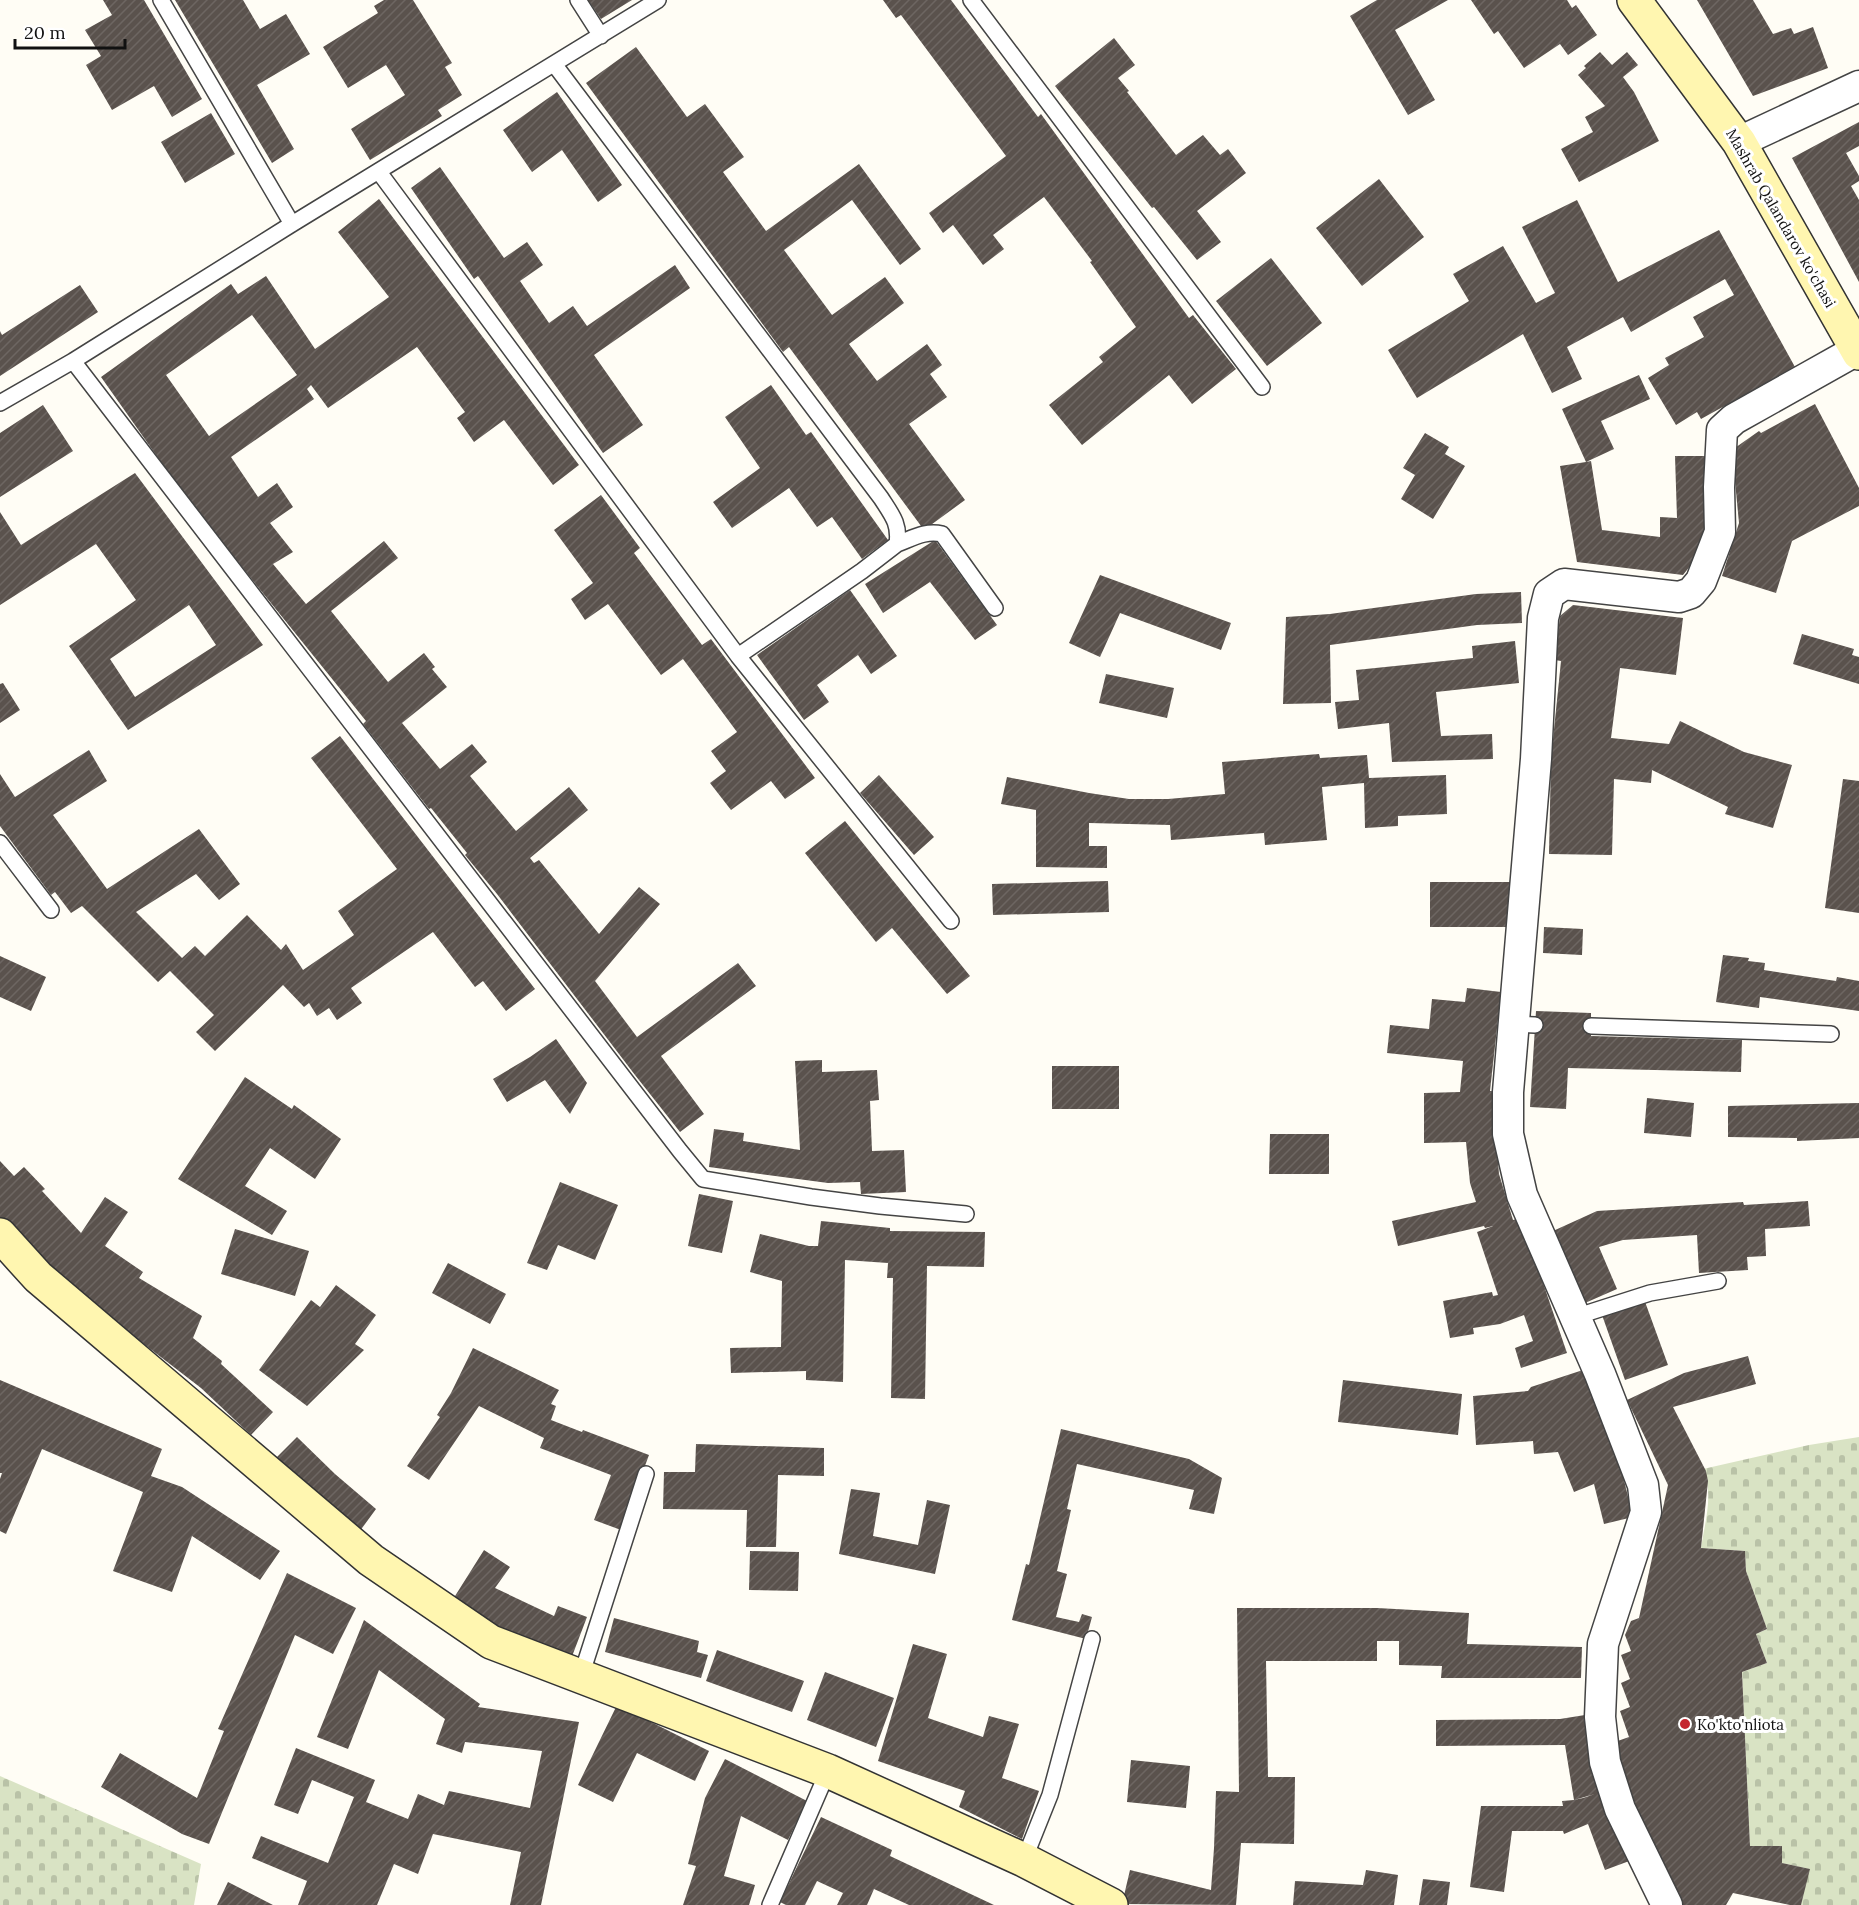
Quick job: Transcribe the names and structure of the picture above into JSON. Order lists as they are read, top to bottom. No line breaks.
{"streets":{"street":["Mashrab Qalandarov ko'chasi"]},"places":["Ko'kto'nliota"],"scale_bar":"20 m"}
